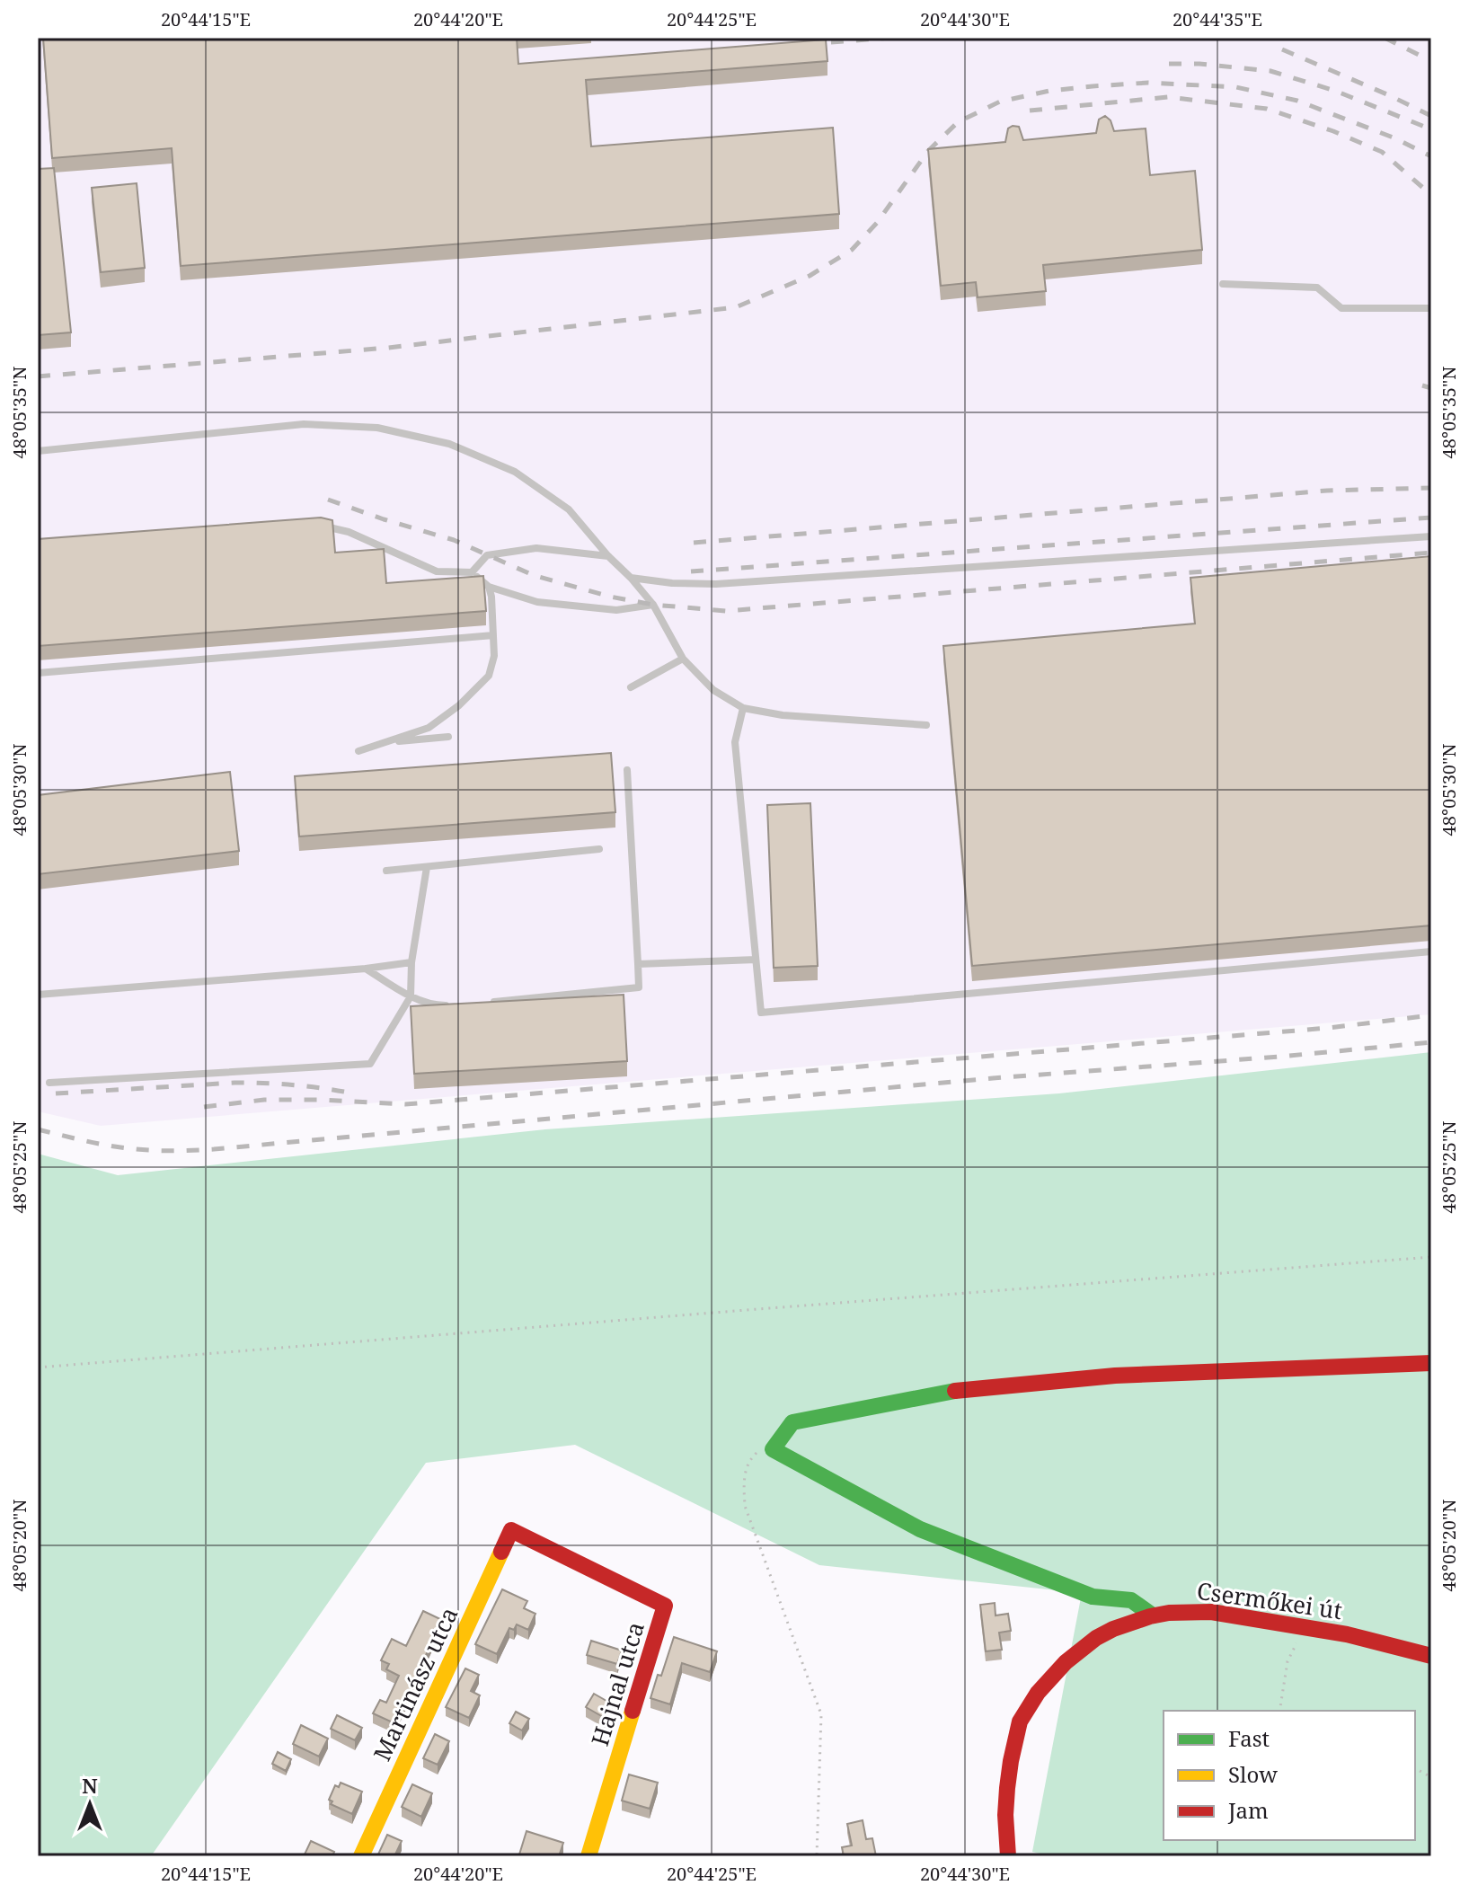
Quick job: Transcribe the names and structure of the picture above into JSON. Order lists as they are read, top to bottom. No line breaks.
{"streets":{"street":["Csermőkei út","Martinász utca","Hajnal utca"]},"crossings":[["Martinász utca","Hajnal utca"]],"legend":["Fast","Slow","Jam"],"north":"top","coordinates":["20°44'15\"E","20°44'20\"E","20°44'25\"E","20°44'30\"E","20°44'35\"E","48°05'35\"N","48°05'30\"N","48°05'25\"N","48°05'20\"N"]}
